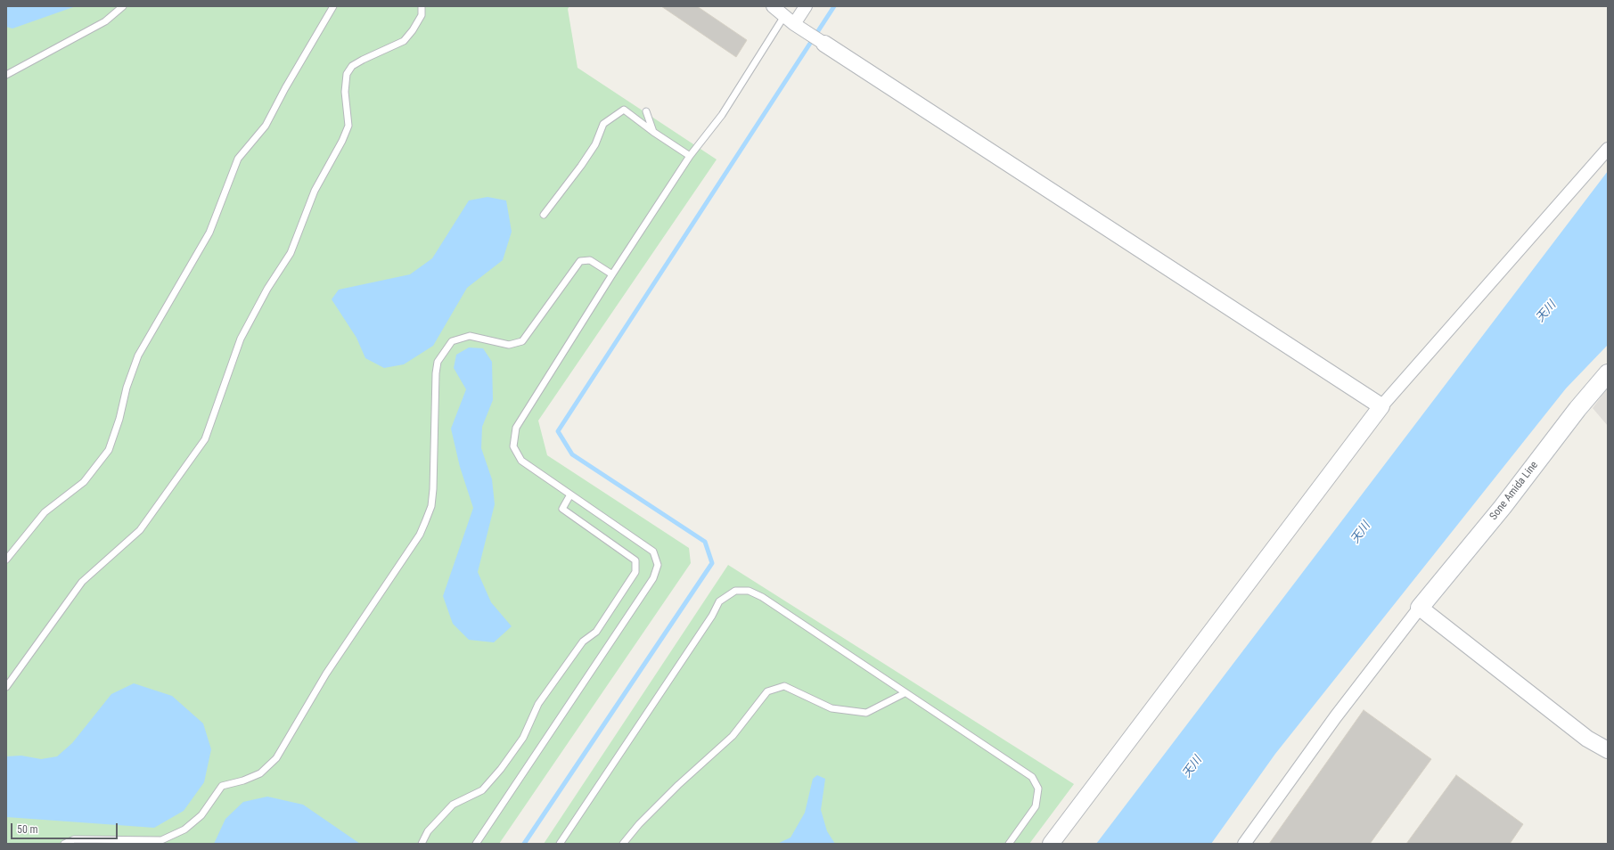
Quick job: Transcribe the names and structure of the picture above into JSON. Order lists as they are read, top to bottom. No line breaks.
{"streets":{"main road":["Sone Amida Line"]},"water":["天川"],"scale_bar":"50 m"}
